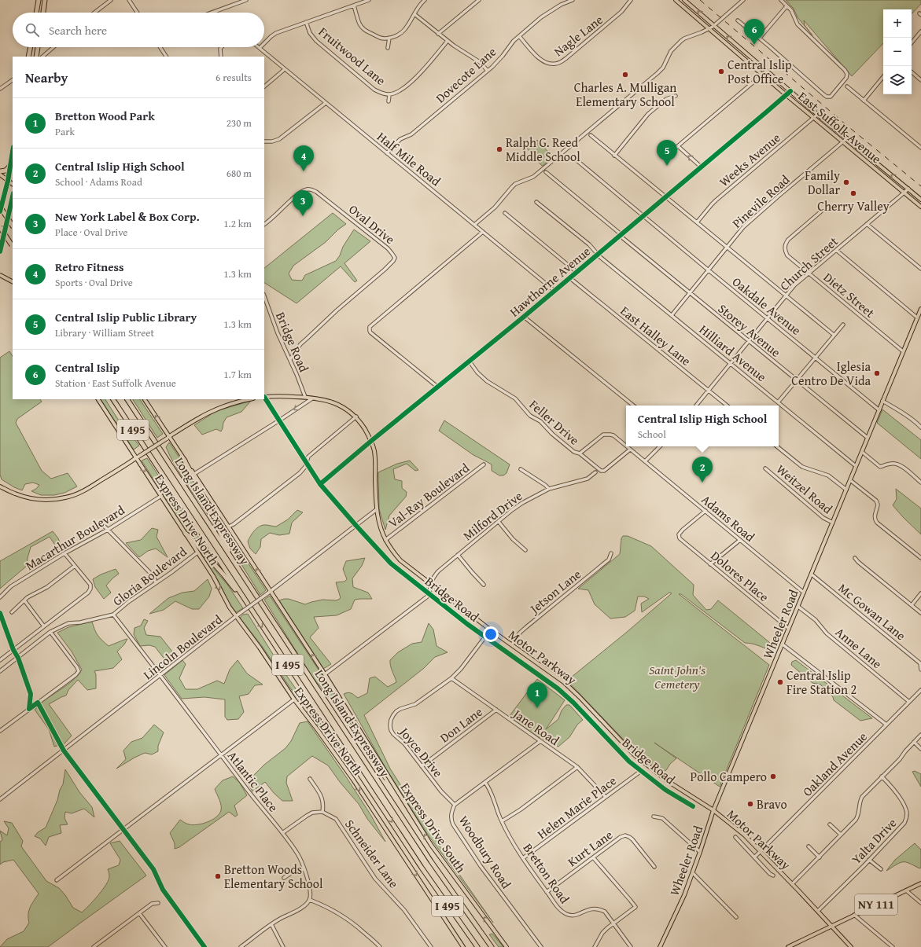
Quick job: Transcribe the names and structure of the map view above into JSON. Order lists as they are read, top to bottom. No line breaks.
{"streets":{"highway":["I 495","Long Island Expressway"],"main road":["East Suffolk Avenue","Express Drive North","Wheeler Road","Motor Parkway","Express Drive South","NY 111"],"street":["Nagle Lane","Fruitwood Lane","Dovecote Lane","Half Mile Road","Weeks Avenue","Pinevile Road","Oval Drive","Church Street","Hawthorne Avenue","Dietz Street","Oakdale Avenue","Storey Avenue","East Halley Lane","Bridge Road","Hilliard Avenue","Feller Drive","Weitzel Road","Val-Ray Boulevard","Milford Drive","Adams Road","Macarthur Boulevard","Gloria Boulevard","Dolores Place","Jetson Lane","Mc Gowan Lane","Lincoln Boulevard","Anne Lane","Don Lane","Jane Road","Joyce Drive","Oakland Avenue","Atlantic Place","Helen Marie Place","Yalta Drive","Kurt Lane","Woodbury Road","Schneider Lane","Bretton Road"]},"crossings":[["Nagle Lane","Dovecote Lane"],["Dovecote Lane","Half Mile Road"],["East Suffolk Avenue","Weeks Avenue"],["East Suffolk Avenue","Pinevile Road"],["East Suffolk Avenue","Church Street"],["East Suffolk Avenue","Hawthorne Avenue"],["Half Mile Road","Hawthorne Avenue"],["Pinevile Road","Oakdale Avenue"],["Pinevile Road","Storey Avenue"],["Pinevile Road","Hilliard Avenue"],["Oval Drive","Bridge Road"],["Church Street","Dietz Street"],["Church Street","Oakdale Avenue"],["Church Street","Storey Avenue"],["Church Street","East Halley Lane"],["Church Street","Hilliard Avenue"],["Hawthorne Avenue","Oakdale Avenue"],["Hawthorne Avenue","Storey Avenue"],["Hawthorne Avenue","East Halley Lane"],["Hawthorne Avenue","Bridge Road"],["Hawthorne Avenue","Hilliard Avenue"],["Hawthorne Avenue","Feller Drive"],["Hawthorne Avenue","Motor Parkway"],["Dietz Street","Wheeler Road"],["Oakdale Avenue","Wheeler Road"],["Storey Avenue","Wheeler Road"],["Bridge Road","Lincoln Boulevard"],["Bridge Road","Motor Parkway"],["Bridge Road","Joyce Drive"],["Bridge Road","Helen Marie Place"],["Hilliard Avenue","Wheeler Road"],["Feller Drive","Adams Road"],["Weitzel Road","Wheeler Road"],["Val-Ray Boulevard","Motor Parkway"],["Milford Drive","Motor Parkway"],["Adams Road","Dolores Place"],["Adams Road","Wheeler Road"],["Express Drive North","Macarthur Boulevard"],["Express Drive North","Gloria Boulevard"],["Express Drive North","Lincoln Boulevard"],["Gloria Boulevard","Atlantic Place"],["Dolores Place","Wheeler Road"],["Jetson Lane","Motor Parkway"],["Mc Gowan Lane","Wheeler Road"],["Wheeler Road","Anne Lane"],["Wheeler Road","Motor Parkway"],["Lincoln Boulevard","Motor Parkway"],["Lincoln Boulevard","Atlantic Place"],["Lincoln Boulevard","Express Drive South"],["Anne Lane","Oakland Avenue"],["Motor Parkway","Oakland Avenue"],["Motor Parkway","Yalta Drive"],["Motor Parkway","NY 111"],["Don Lane","Jane Road"],["Don Lane","Joyce Drive"],["Jane Road","Joyce Drive"],["Jane Road","Helen Marie Place"],["Jane Road","Woodbury Road"],["Joyce Drive","Woodbury Road"],["Helen Marie Place","Bretton Road"],["Kurt Lane","Bretton Road"],["Woodbury Road","Bretton Road"]],"one_way":["Express Drive North","Express Drive South"],"parks":["Saint John's Cemetery"],"places":["Central Islip Post Office","Charles A. Mulligan Elementary School","Ralph G. Reed Middle School","Family Dollar","Cherry Valley","Iglesia Centro De Vida","Central Islip Fire Station 2","Pollo Campero","Bravo","Bretton Woods Elementary School"],"page":{"map_buttons":["+","−"],"search":"Search here","pins":["6","5","4","3","2","1"],"heading":["Nearby","6 results"],"list":[{"mark":"1","name":"Bretton Wood Park","note":"Park","value":"230 m"},{"mark":"2","name":"Central Islip High School","note":"School · Adams Road","value":"680 m"},{"mark":"3","name":"New York Label & Box Corp.","note":"Place · Oval Drive","value":"1.2 km"},{"mark":"4","name":"Retro Fitness","note":"Sports · Oval Drive","value":"1.3 km"},{"mark":"5","name":"Central Islip Public Library","note":"Library · William Street","value":"1.3 km"},{"mark":"6","name":"Central Islip","note":"Station · East Suffolk Avenue","value":"1.7 km"}],"popup":["Central Islip High School","School"]}}
